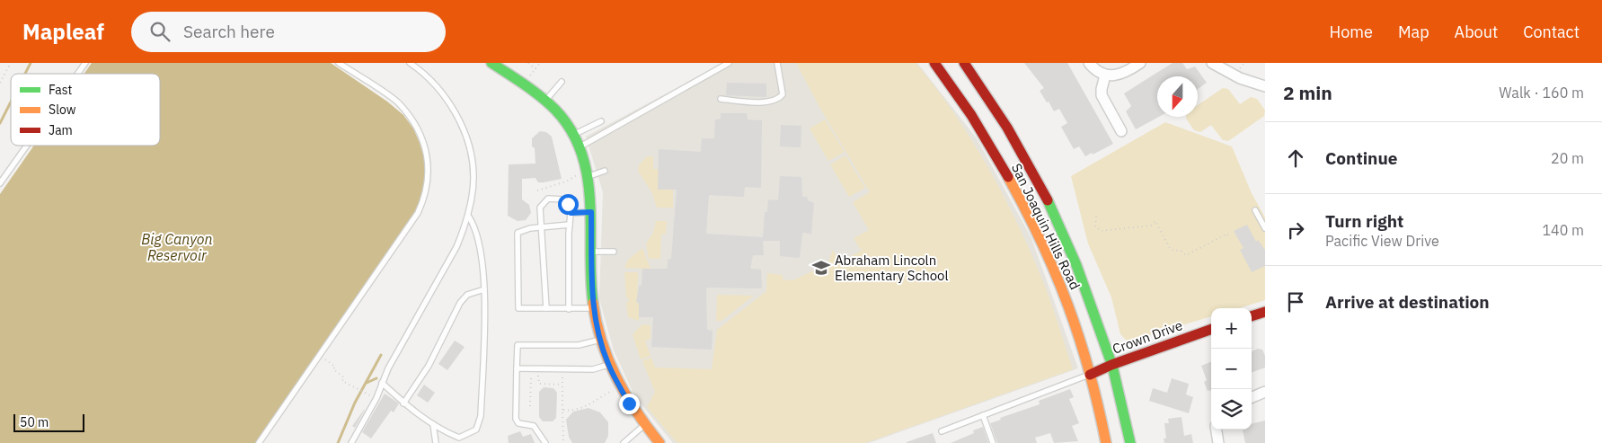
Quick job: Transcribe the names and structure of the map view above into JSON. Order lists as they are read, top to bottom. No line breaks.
{"streets":{"main road":["San Joaquin Hills Road","Crown Drive"]},"crossings":[["San Joaquin Hills Road","Crown Drive"]],"water":["Big Canyon Reservoir"],"places":{"school or university":["Abraham Lincoln Elementary School"]},"legend":["Fast","Slow","Jam"],"scale_bar":"50 m","north":"bottom","page":{"header":"Mapleaf","search":"Search here","nav":["Home","Map","About","Contact"],"heading":["2 min","Walk · 160 m"],"list":[["Continue","20 m"],["Turn right","Pacific View Drive","140 m"],"Arrive at destination"],"map_buttons":["+","−"],"scale":"50 m"}}
